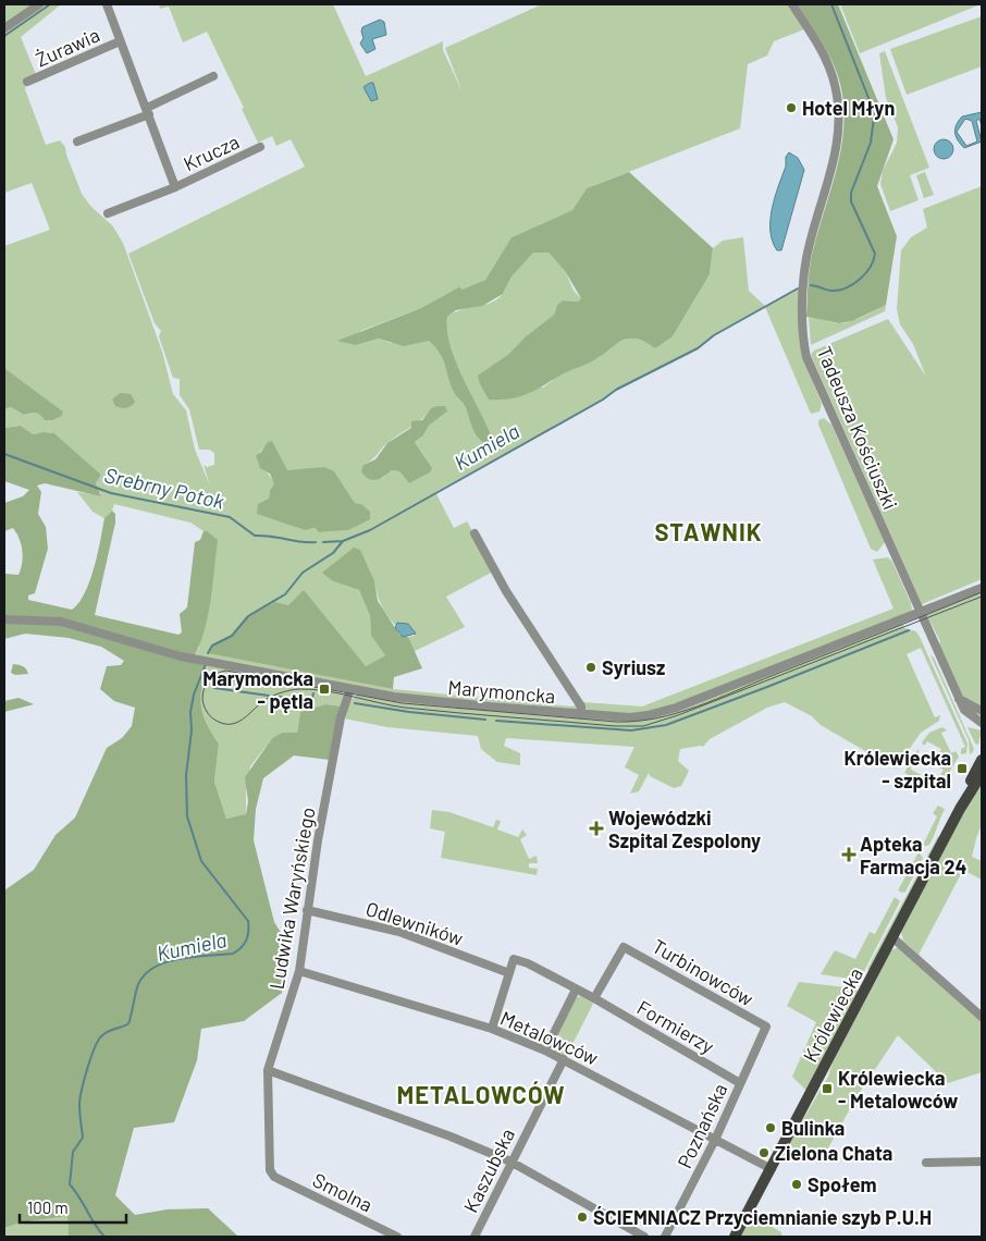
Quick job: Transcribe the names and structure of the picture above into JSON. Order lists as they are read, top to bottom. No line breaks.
{"streets":{"main road":["Królewiecka"],"street":["Żurawia","Krucza","Tadeusza Kościuszki","Marymoncka","Ludwika Waryńskiego","Odlewników","Turbinowców","Formierzy","Metalowców","Poznańska","Kaszubska","Smolna"]},"crossings":[["Żurawia","Krucza"],["Tadeusza Kościuszki","Marymoncka"],["Marymoncka","Ludwika Waryńskiego"],["Ludwika Waryńskiego","Odlewników"],["Ludwika Waryńskiego","Metalowców"],["Ludwika Waryńskiego","Smolna"],["Turbinowców","Formierzy"],["Turbinowców","Poznańska"],["Królewiecka","Metalowców"],["Formierzy","Poznańska"],["Metalowców","Poznańska"],["Metalowców","Kaszubska"]],"districts":["STAWNIK","METALOWCÓW"],"water":["Kumiela","Srebrny Potok"],"places":{"other":["Hotel Młyn","Syriusz","Bulinka","Zielona Chata","Społem","ŚCIEMNIACZ Przyciemnianie szyb P.U.H"],"transit":["Marymoncka - pętla","Królewiecka - szpital","Królewiecka - Metalowców"],"health":["Wojewódzki Szpital Zespolony","Apteka Farmacja 24"]},"scale_bar":"100 m"}
